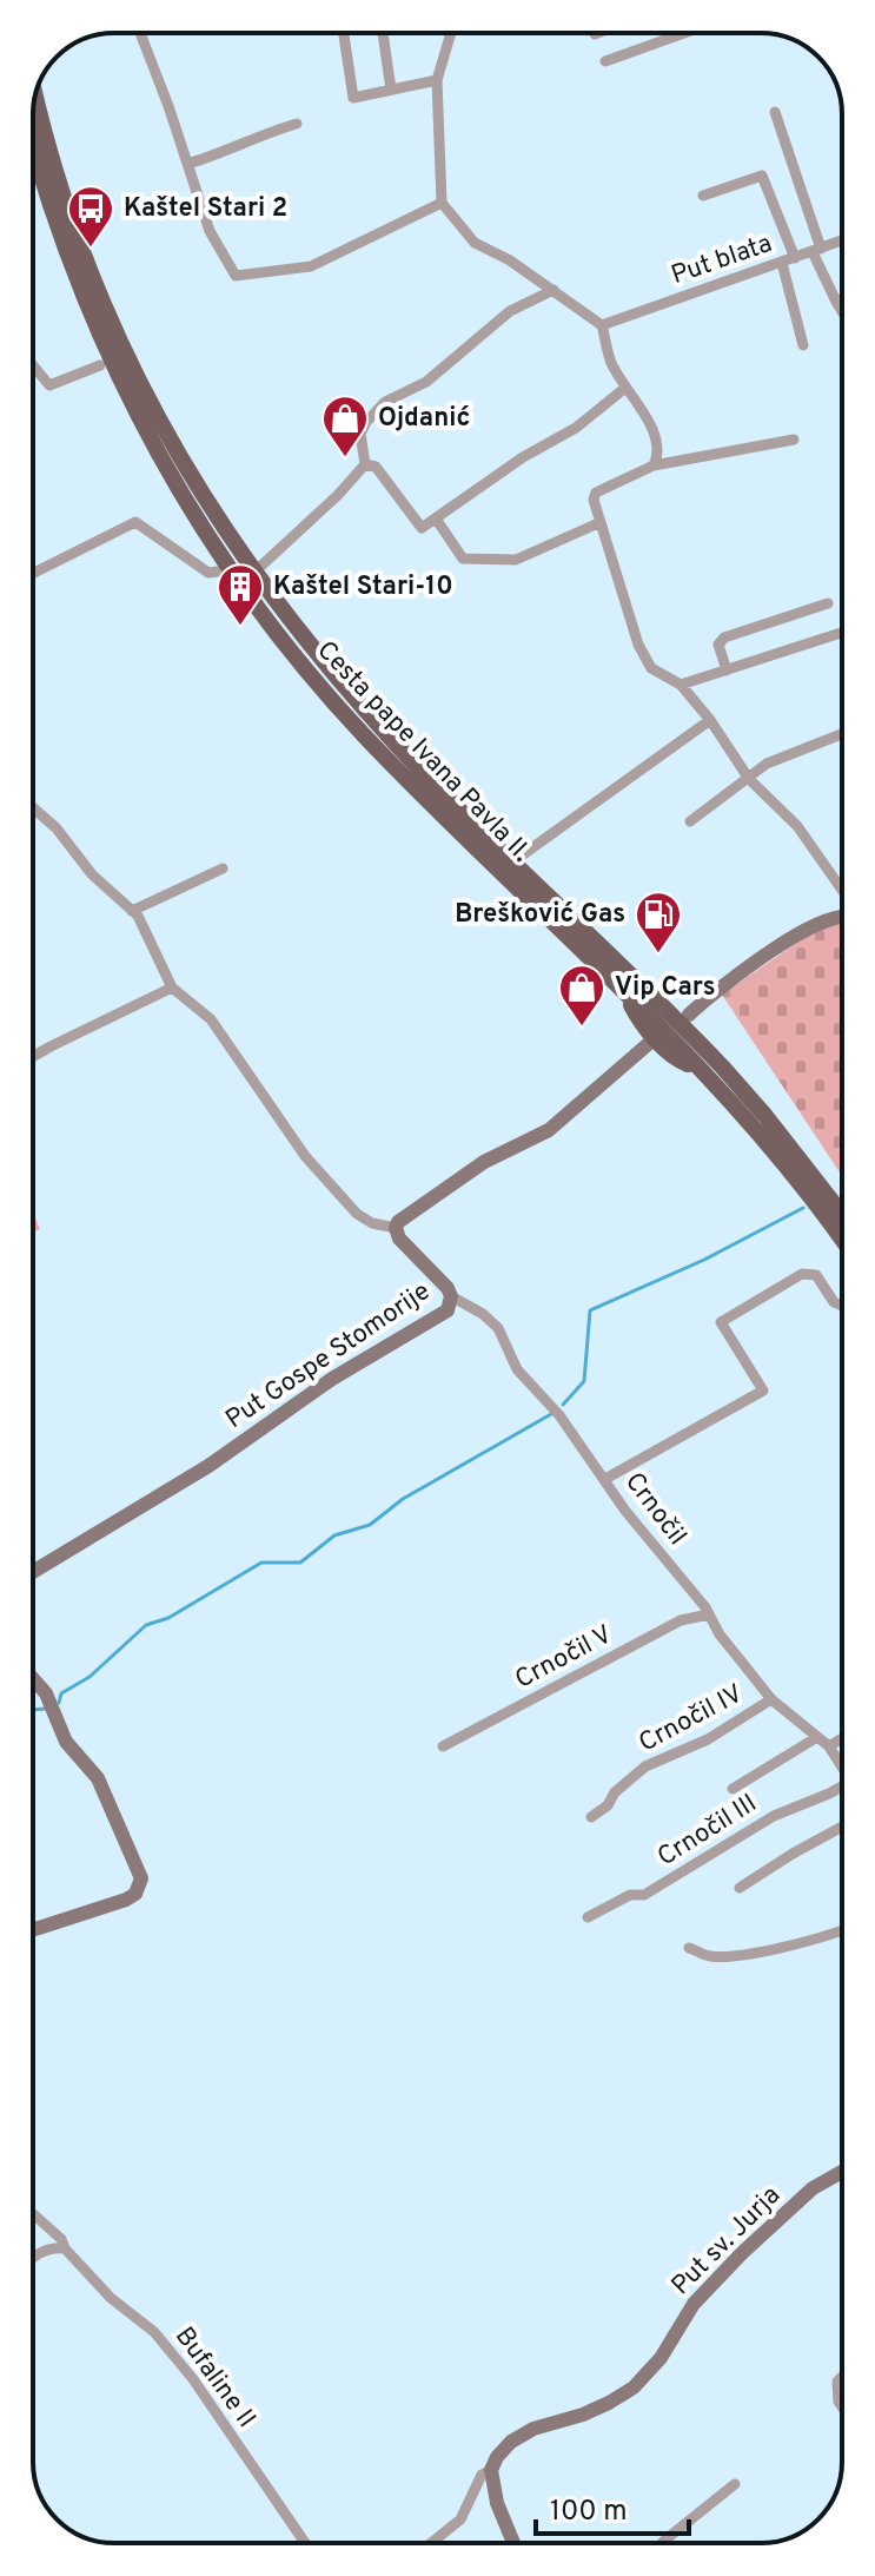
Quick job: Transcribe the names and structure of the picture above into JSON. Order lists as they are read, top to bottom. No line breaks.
{"streets":{"main road":["Cesta pape Ivana Pavla II."],"street":["Put blata","Put Gospe Stomorije","Crnočil","Crnočil V","Crnočil IV","Crnočil III","Put sv. Jurja","Bufaline II"]},"crossings":[["Put Gospe Stomorije","Crnočil"],["Crnočil","Crnočil V"],["Crnočil","Crnočil IV"]],"places":{"bus stop":["Kaštel Stari 2"],"shop":["Ojdanić","Vip Cars"],"building":["Kaštel Stari-10"],"fuel station":["Brešković Gas"]},"scale_bar":"100 m"}
